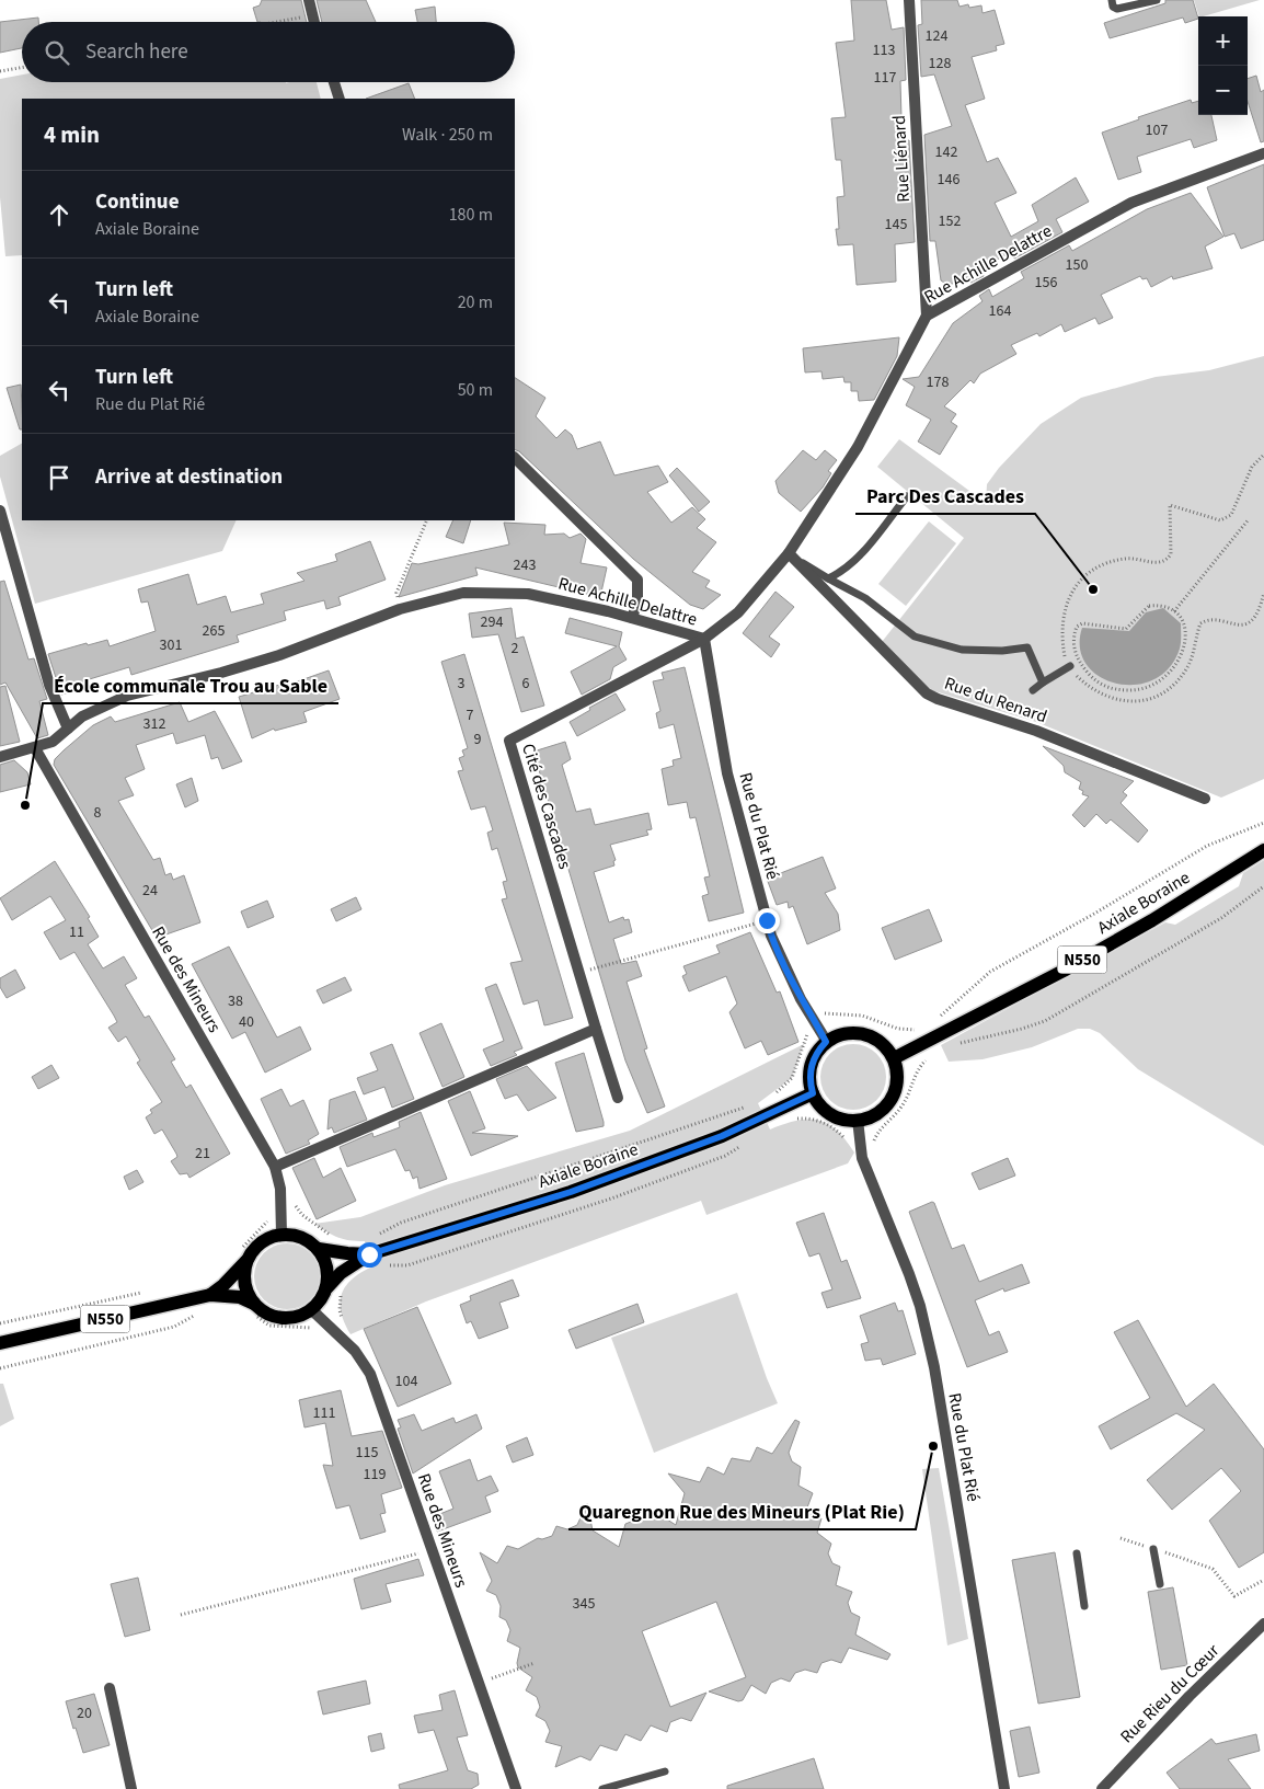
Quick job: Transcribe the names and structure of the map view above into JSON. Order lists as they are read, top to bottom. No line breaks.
{"streets":{"main road":["Axiale Boraine","N550"],"street":["Rue Liénard","Rue Achille Delattre","Rue du Renard","Cité des Cascades","Rue du Plat Rié","Rue des Mineurs","Rue Rieu du Cœur"]},"crossings":[["Rue Liénard","Rue Achille Delattre"],["Rue Achille Delattre","Rue du Renard"],["Rue Achille Delattre","Cité des Cascades"],["Rue Achille Delattre","Rue du Plat Rié"],["Rue Achille Delattre","Rue des Mineurs"],["Cité des Cascades","Rue du Plat Rié"],["Rue du Plat Rié","Axiale Boraine"],["N550","Rue des Mineurs"]],"places":["Parc Des Cascades","École communale Trou au Sable","Quaregnon Rue des Mineurs (Plat Rie)"],"house_numbers":["124","113","128","117","107","142","146","152","145","150","156","164","178","243","294","265","301","2","3","6","7","312","9","8","24","11","38","40","21","104","111","115","119","345","20"],"page":{"map_buttons":["+","−"],"search":"Search here","heading":["4 min","Walk · 250 m"],"list":[["Continue","Axiale Boraine","180 m"],["Turn left","Axiale Boraine","20 m"],["Turn left","Rue du Plat Rié","50 m"],"Arrive at destination"]}}
